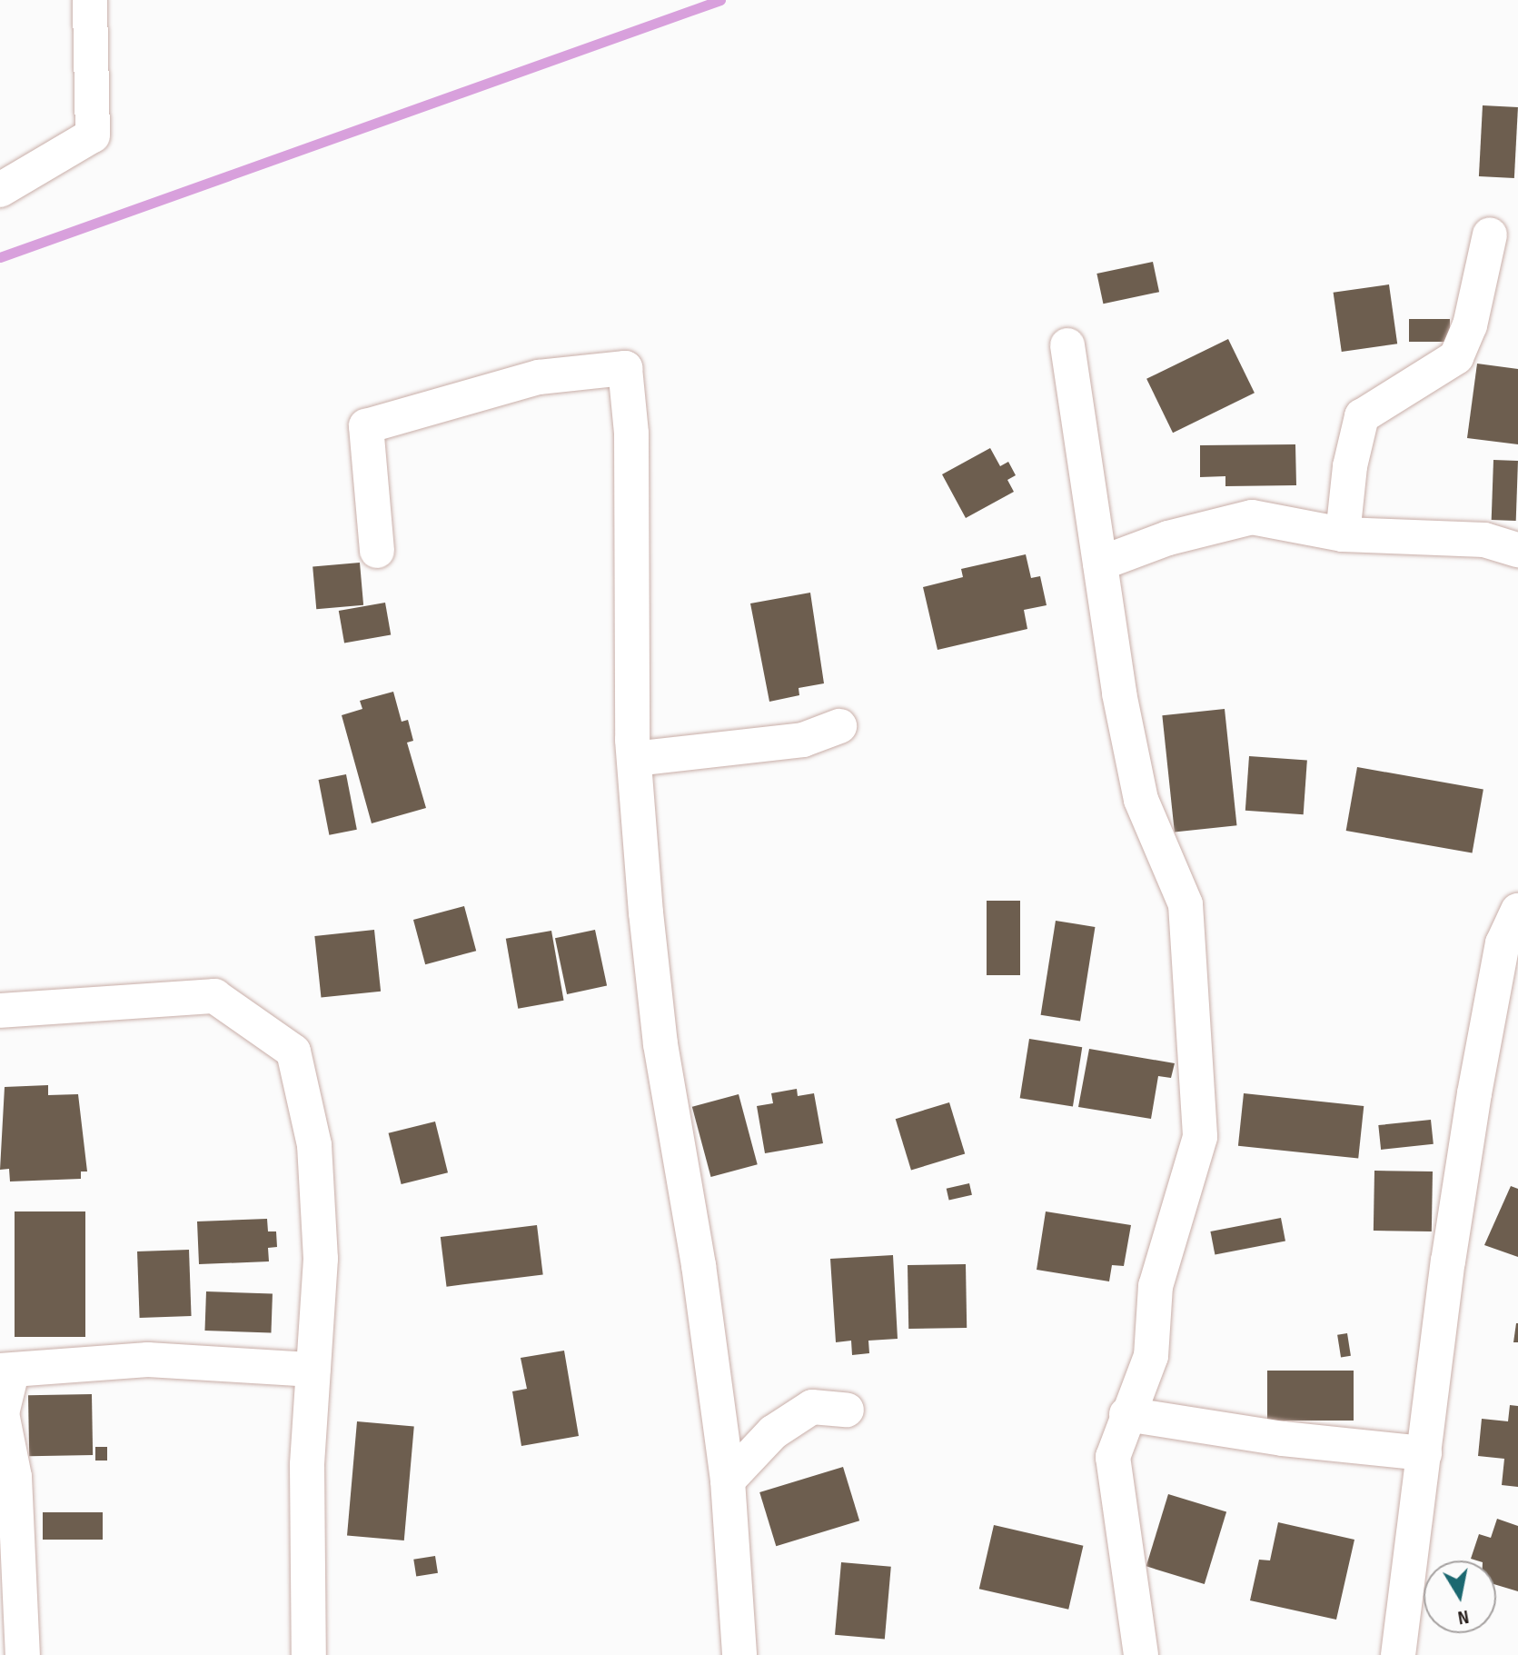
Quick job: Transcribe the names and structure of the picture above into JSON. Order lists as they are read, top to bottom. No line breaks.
{"north":"bottom"}
